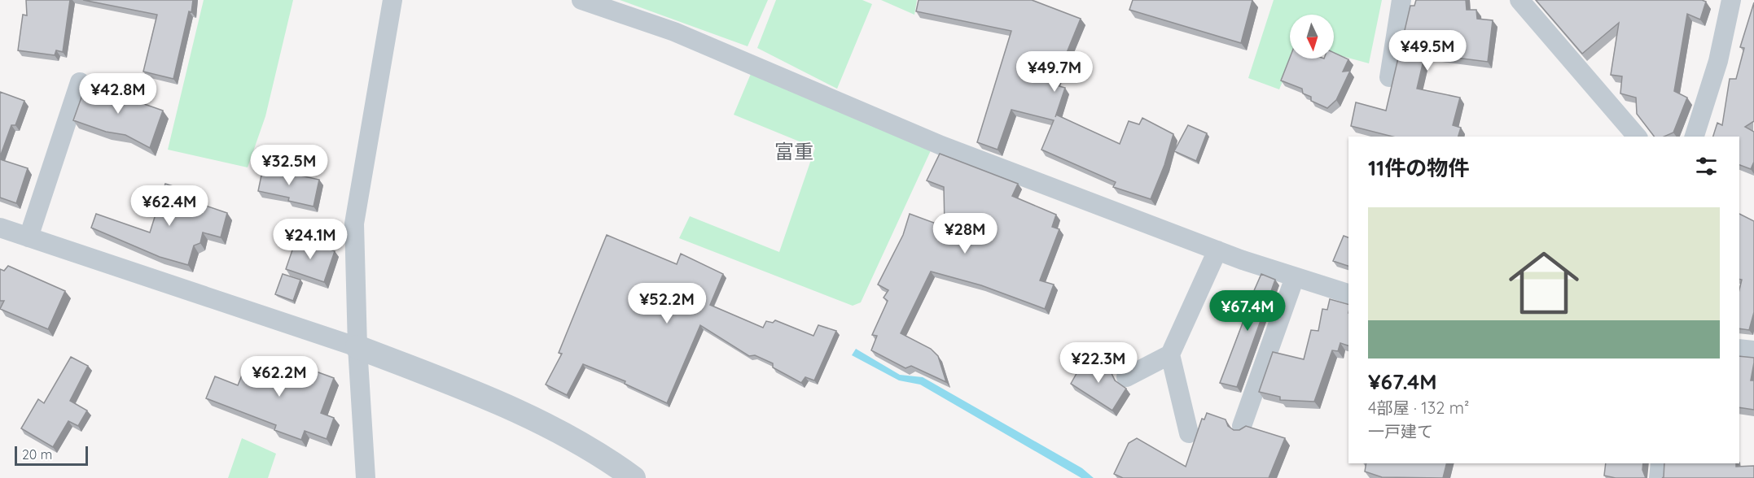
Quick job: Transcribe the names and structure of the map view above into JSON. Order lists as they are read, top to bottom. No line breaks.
{"districts":["富重"],"scale_bar":"20 m","north":"bottom","page":{"price":["¥49.5M","¥49.7M","¥42.8M","¥32.5M","¥62.4M","¥28M","¥24.1M","¥52.2M","¥67.4M","¥22.3M","¥62.2M"],"heading":"11件の物件","list":[{"name":"¥67.4M","note":"4部屋 · 132 m² · 一戸建て"}],"scale":"20 m"}}
